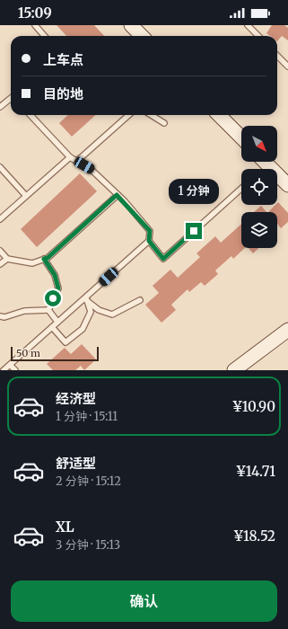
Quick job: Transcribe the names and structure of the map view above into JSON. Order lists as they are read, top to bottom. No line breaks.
{"scale_bar":"50 m","north":"bottom right","page":{"status":"15:09","banner":["上车点","目的地"],"bubble":"1 分钟","scale":"50 m","list":[{"name":"经济型","note":"1 分钟 · 15:11","value":"¥10.90"},{"name":"舒适型","note":"2 分钟 · 15:12","value":"¥14.71"},{"name":"XL","note":"3 分钟 · 15:13","value":"¥18.52"}],"buttons":"确认"}}
